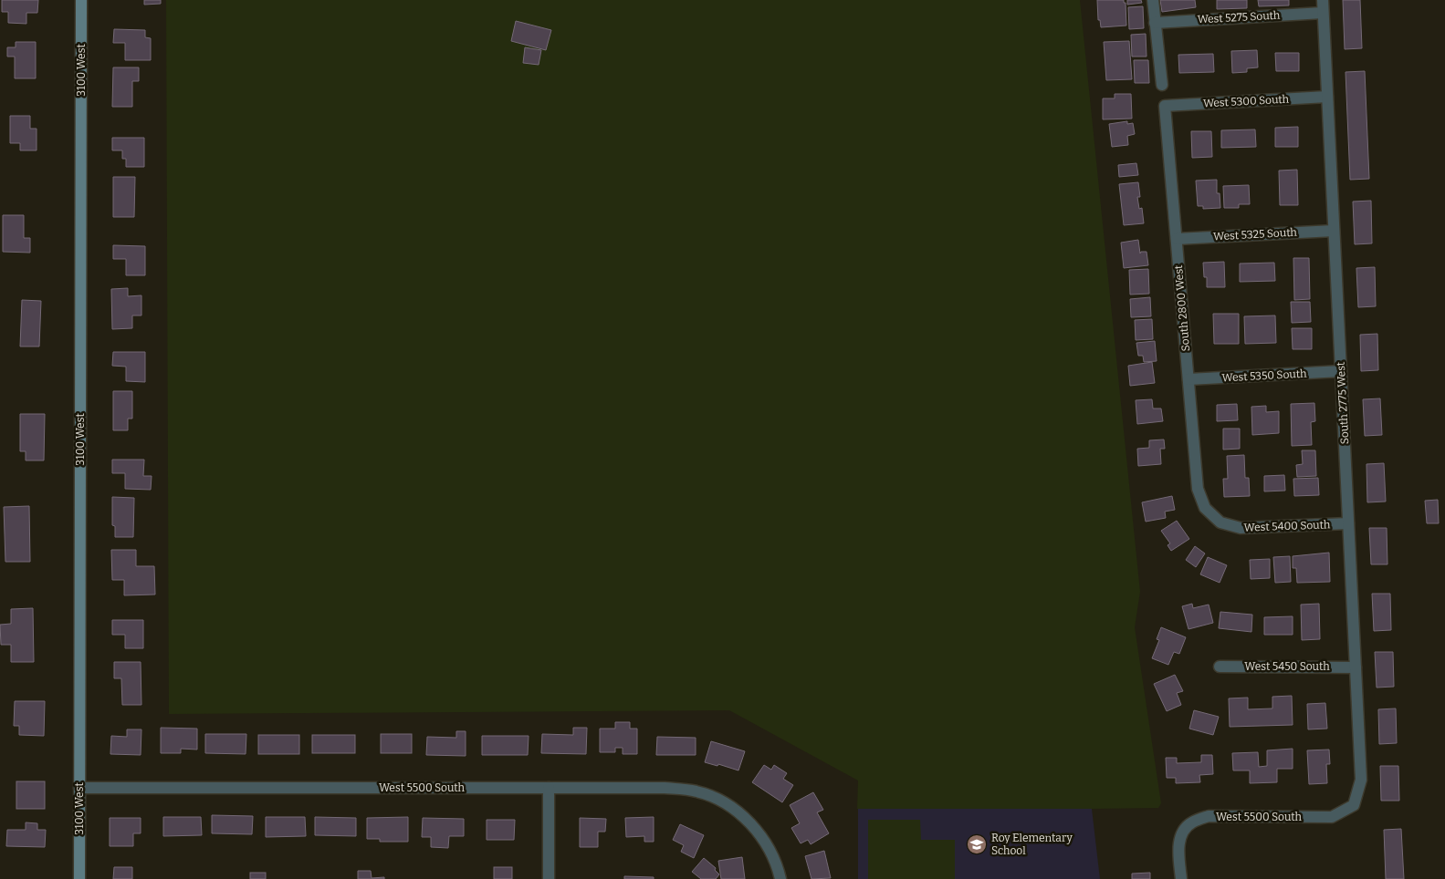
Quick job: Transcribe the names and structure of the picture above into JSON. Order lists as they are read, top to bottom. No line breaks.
{"streets":{"street":["West 5275 South","3100 West","West 5300 South","West 5325 South","South 2800 West","West 5350 South","South 2775 West","West 5400 South","West 5450 South","West 5500 South"]},"crossings":[["West 5275 South","South 2775 West"],["3100 West","West 5500 South"],["West 5300 South","South 2800 West"],["West 5300 South","South 2775 West"],["West 5325 South","South 2800 West"],["West 5325 South","South 2775 West"],["South 2800 West","West 5350 South"],["South 2800 West","West 5400 South"],["West 5350 South","South 2775 West"],["South 2775 West","West 5400 South"],["South 2775 West","West 5450 South"],["South 2775 West","West 5500 South"]],"places":{"school or university":["Roy Elementary School"]}}
